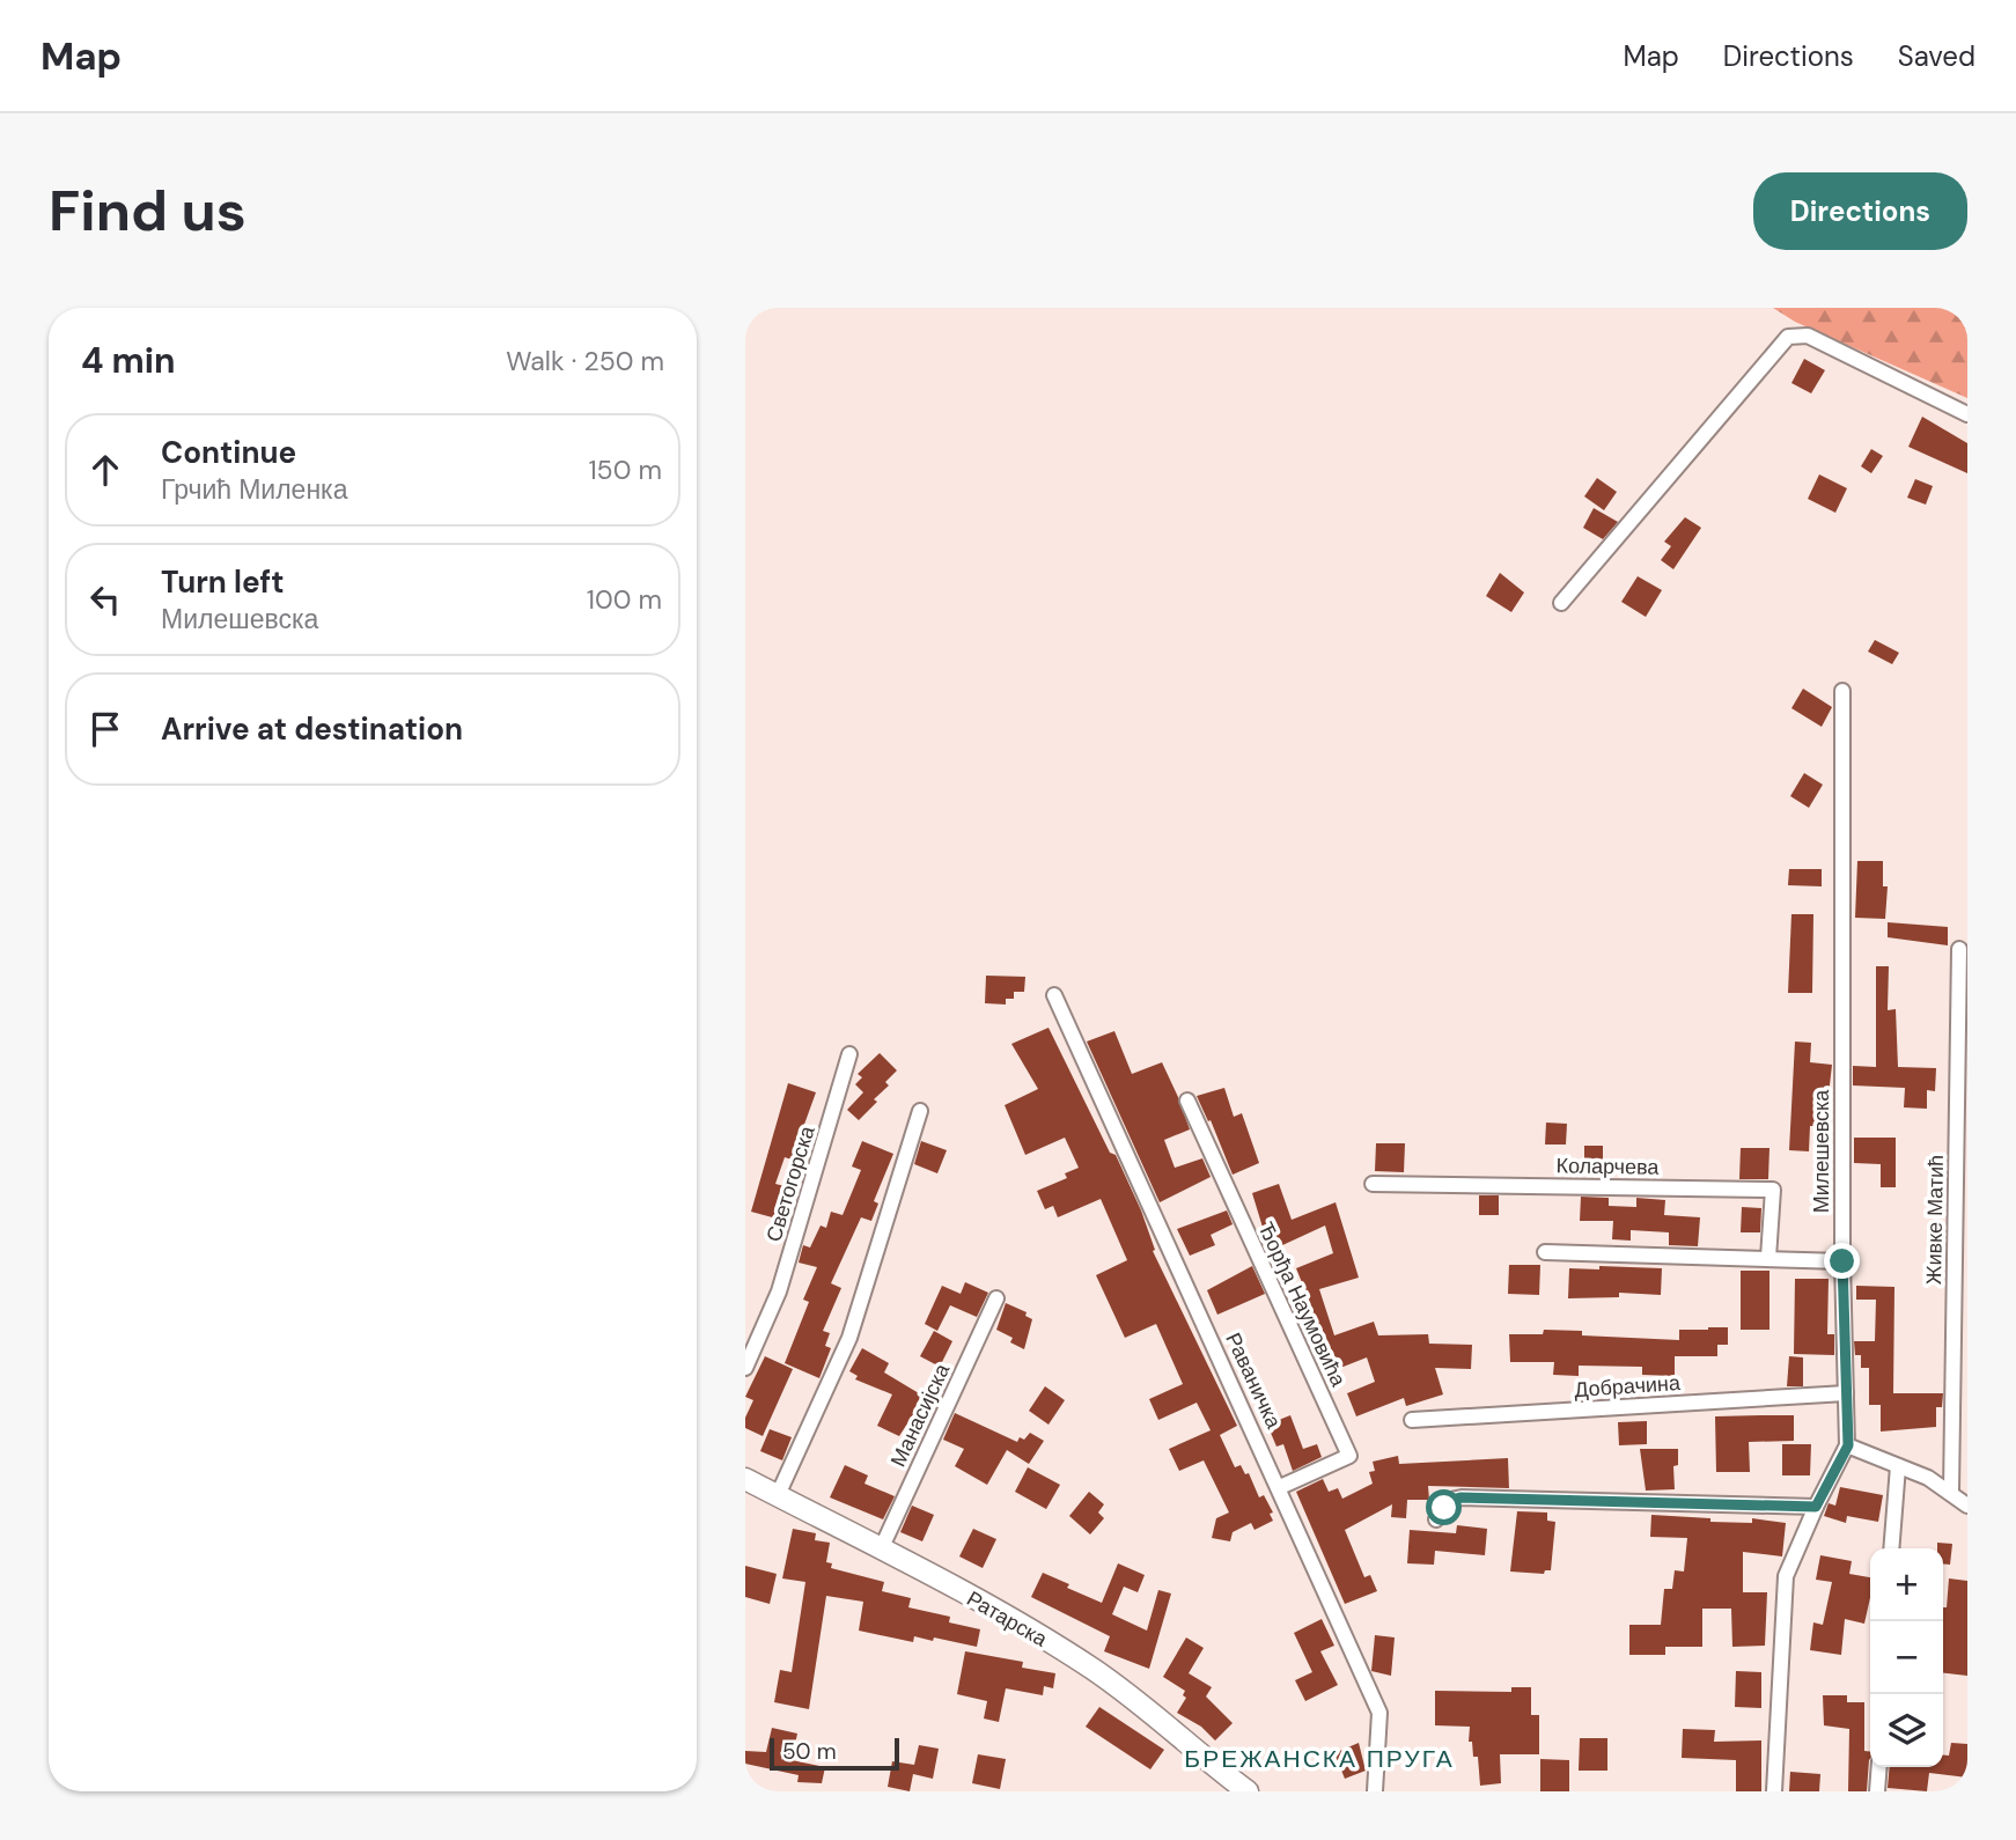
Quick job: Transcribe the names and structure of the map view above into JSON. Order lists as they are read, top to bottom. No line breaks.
{"streets":{"street":["Милешевска","Коларчева","Светогорска","Живке Матић","Ђорђа Наумовића","Раваничка","Добрачина","Манасијска","Ратарска"]},"crossings":[["Милешевска","Добрачина"],["Ђорђа Наумовића","Раваничка"],["Манасијска","Ратарска"]],"districts":["БРЕЖАНСКА ПРУГА"],"scale_bar":"50 m","page":{"header":"Map","nav":["Map","Directions","Saved"],"buttons":"Directions","title":"Find us","heading":["4 min","Walk · 250 m"],"list":[["Continue","Грчић Миленка","150 m"],["Turn left","Милешевска","100 m"],"Arrive at destination"],"map_buttons":["+","−"],"scale":"50 m"}}
